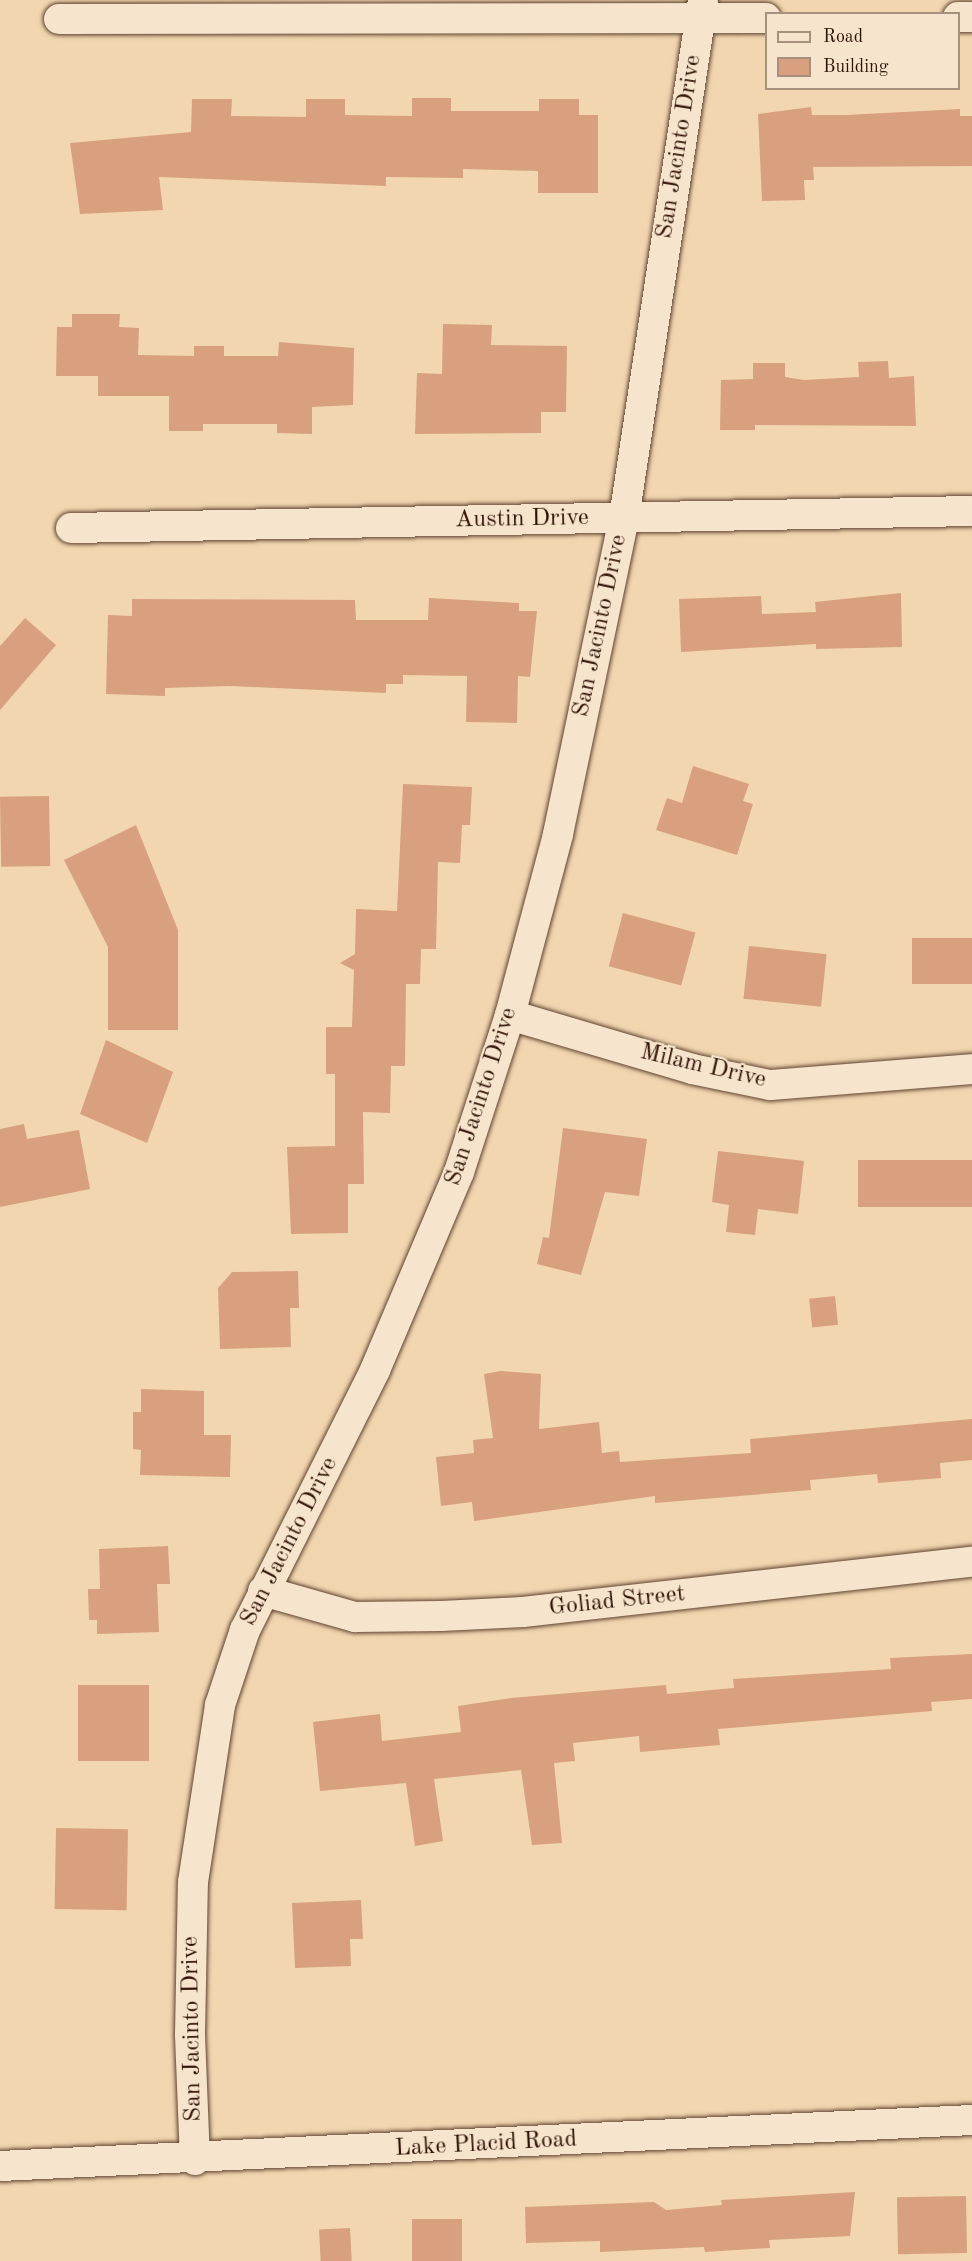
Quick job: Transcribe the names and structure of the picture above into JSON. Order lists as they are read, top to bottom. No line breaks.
{"streets":{"street":["San Jacinto Drive","Austin Drive","Milam Drive","Goliad Street","Lake Placid Road"]},"crossings":[["San Jacinto Drive","Austin Drive"],["San Jacinto Drive","Milam Drive"],["San Jacinto Drive","Goliad Street"],["San Jacinto Drive","Lake Placid Road"]],"legend":["Road","Building"]}
